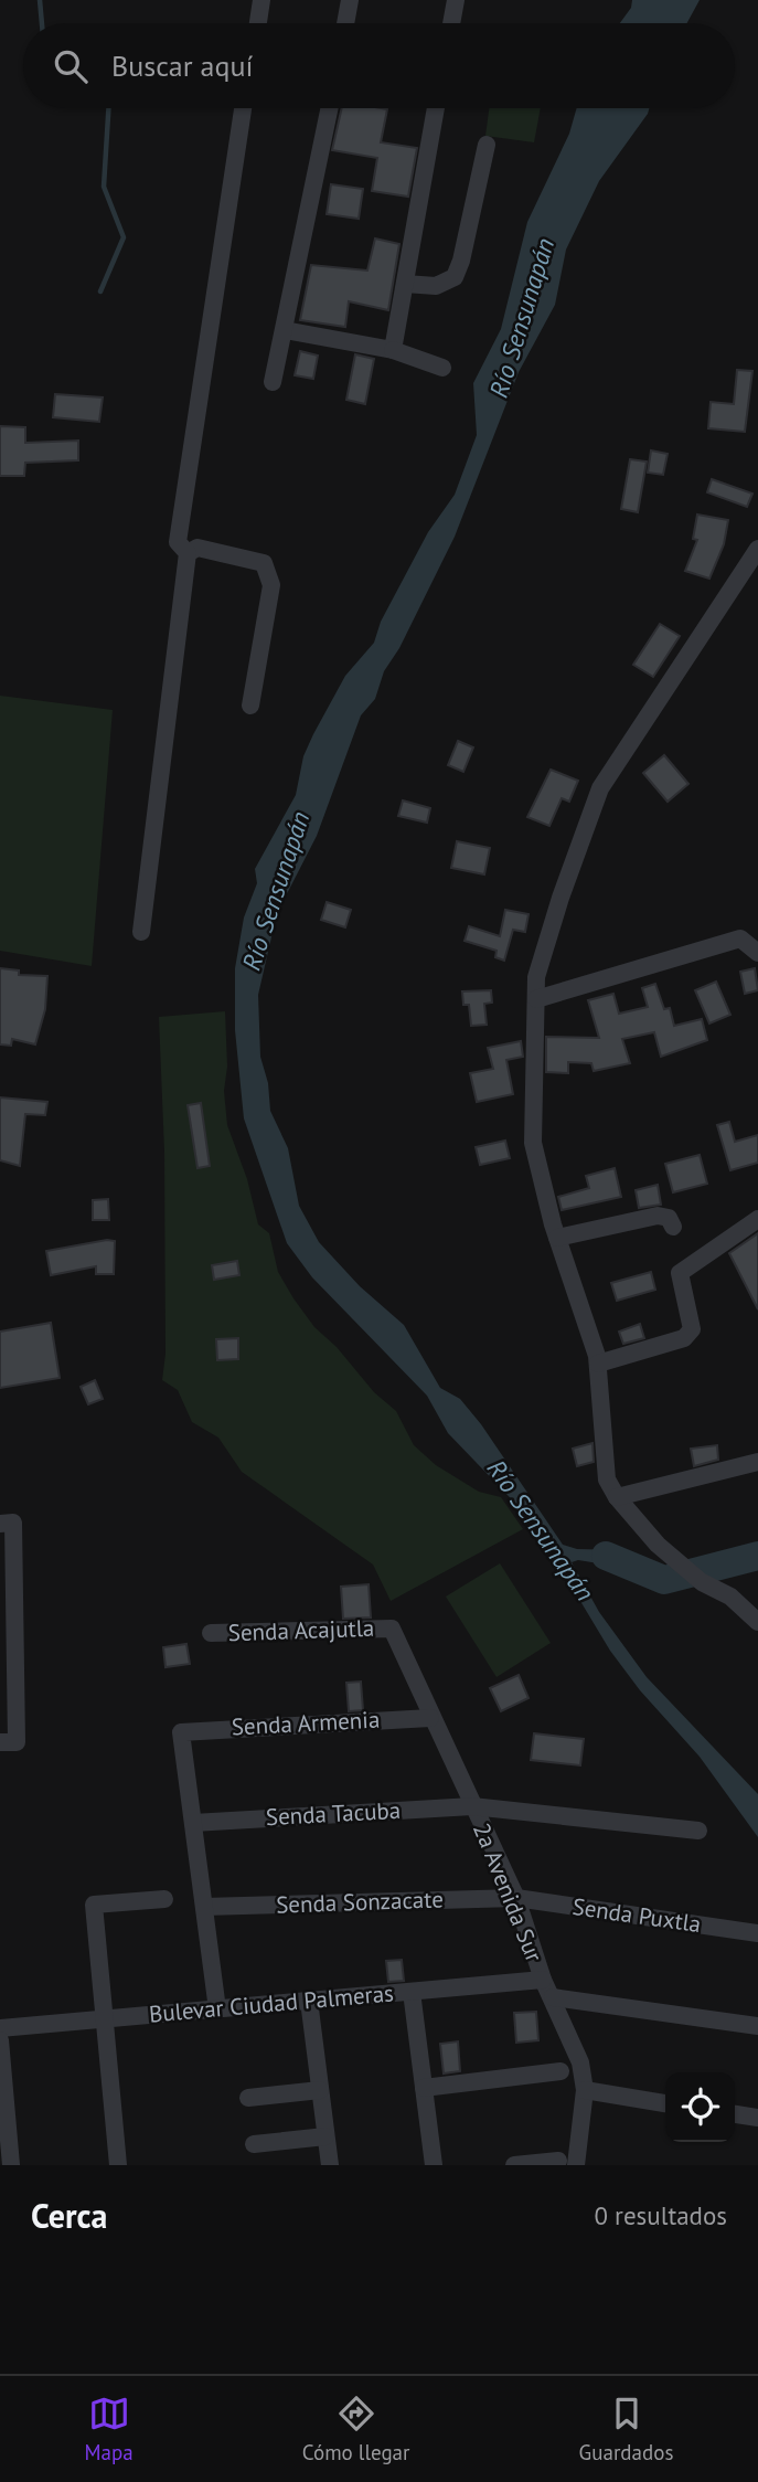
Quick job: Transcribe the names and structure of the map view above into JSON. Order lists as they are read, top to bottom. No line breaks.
{"streets":{"street":["Senda Acajutla","Senda Armenia","Senda Tacuba","2a Avenida Sur","Senda Sonzacate","Senda Puxtla","Bulevar Ciudad Palmeras"]},"crossings":[["Senda Acajutla","2a Avenida Sur"],["Senda Armenia","Senda Tacuba"],["Senda Armenia","2a Avenida Sur"],["Senda Tacuba","2a Avenida Sur"],["2a Avenida Sur","Senda Sonzacate"],["2a Avenida Sur","Senda Puxtla"],["2a Avenida Sur","Bulevar Ciudad Palmeras"],["Senda Sonzacate","Senda Puxtla"]],"water":["Río Sensunapán"],"page":{"search":"Buscar aquí","heading":["Cerca","0 resultados"],"nav":["Mapa","Cómo llegar","Guardados"]}}
